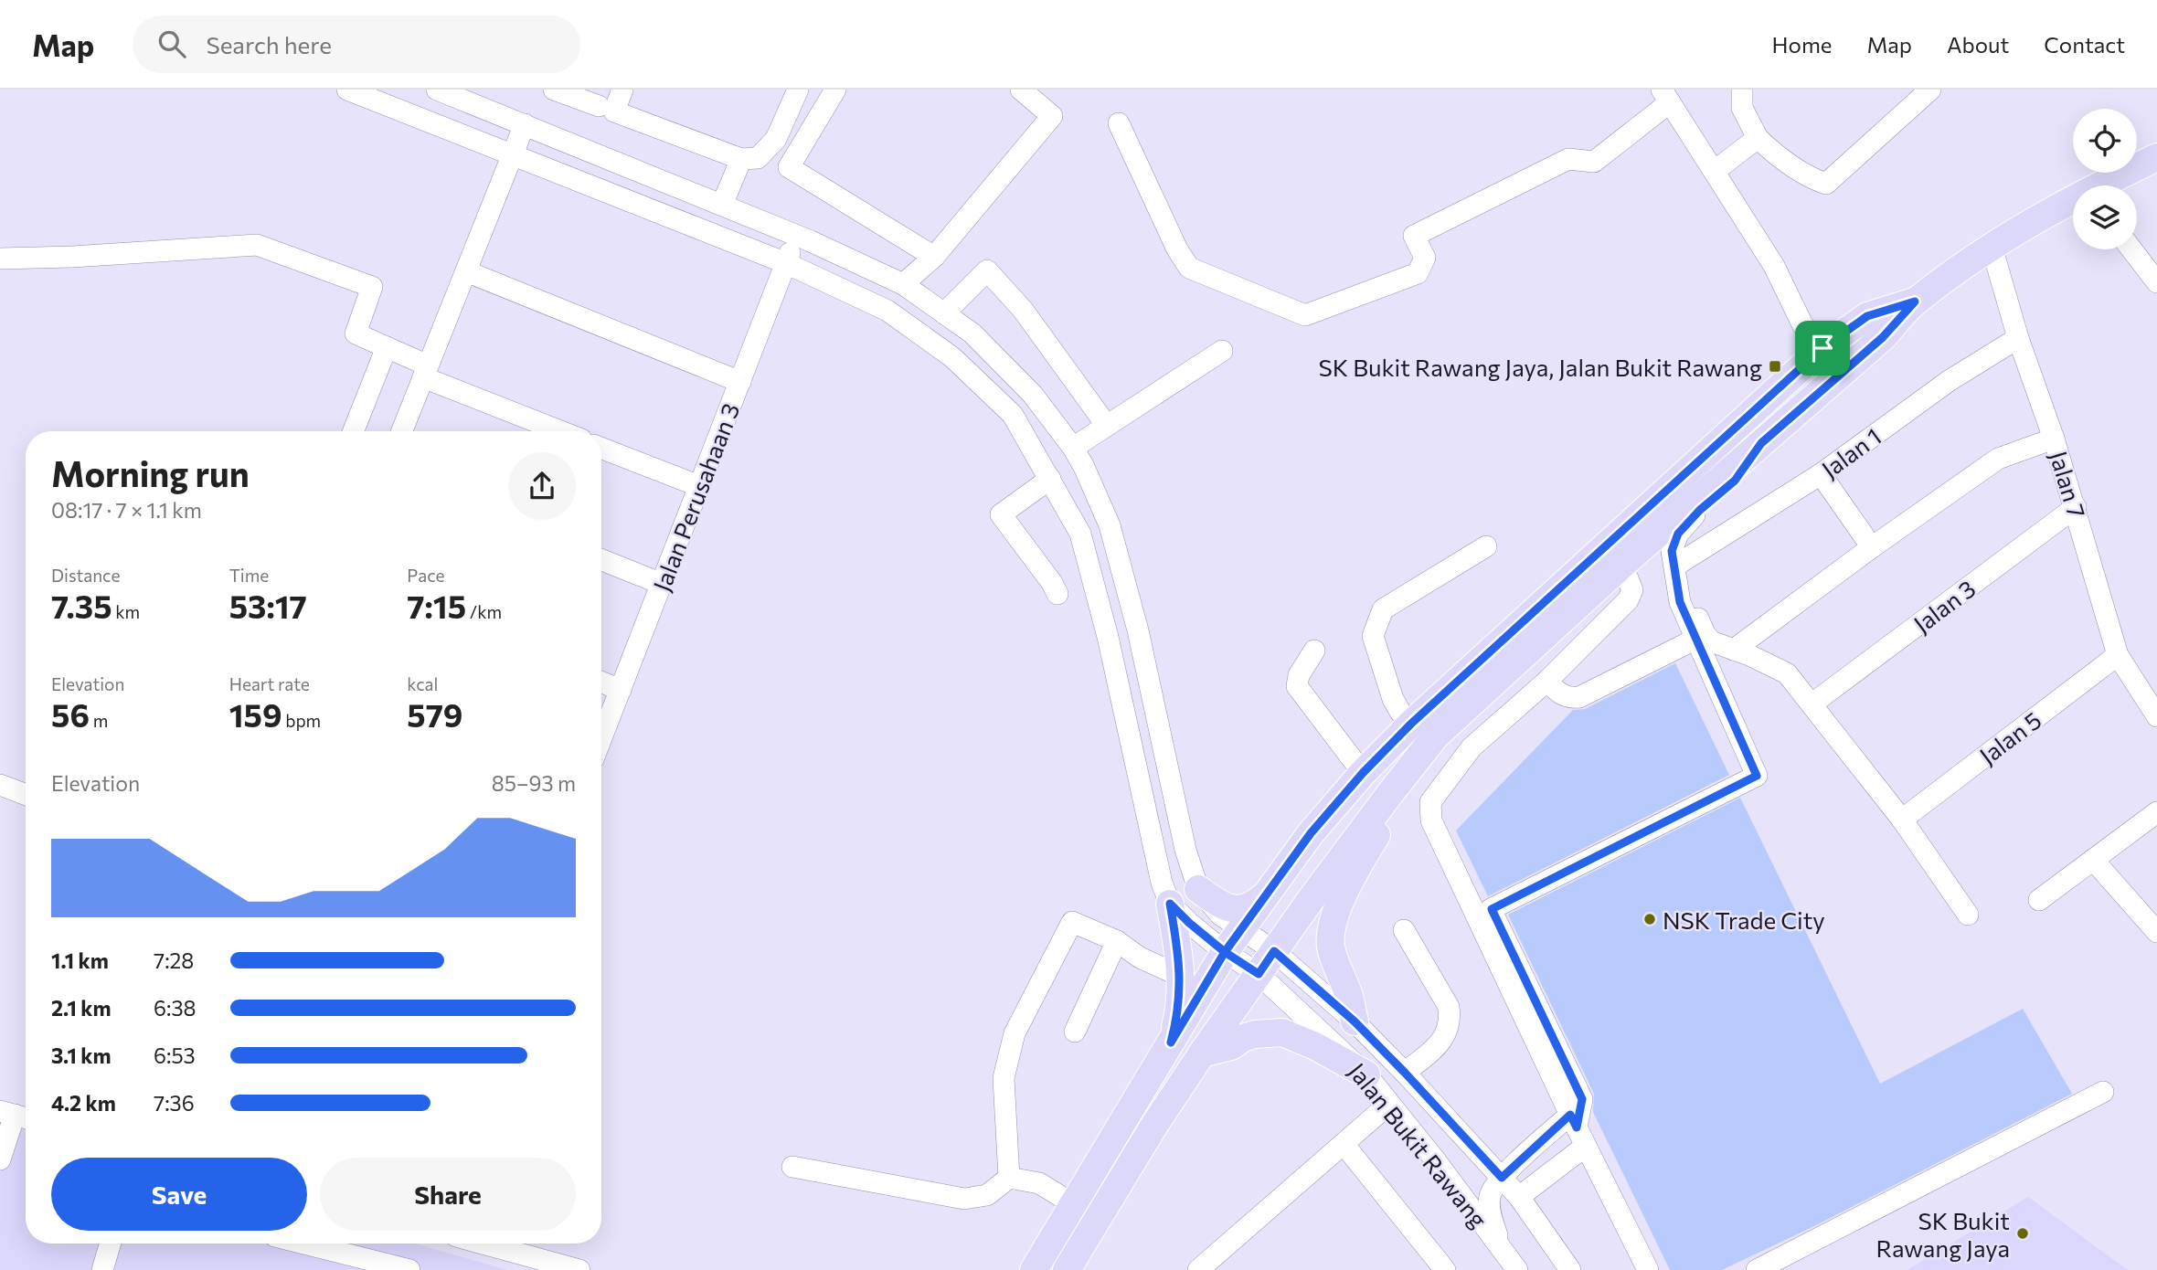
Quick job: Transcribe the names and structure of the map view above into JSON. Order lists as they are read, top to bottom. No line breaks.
{"streets":{"street":["Jalan 1","Jalan 7","Jalan Perusahaan 3","Jalan 3","Jalan 5","Jalan Bukit Rawang"]},"crossings":[["Jalan 1","Jalan 7"],["Jalan 7","Jalan 3"],["Jalan 7","Jalan 5"]],"places":{"transit":["SK Bukit Rawang Jaya, Jalan Bukit Rawang"],"other":["NSK Trade City","SK Bukit Rawang Jaya"]},"page":{"header":"Map","search":"Search here","nav":["Home","Map","About","Contact"],"heading":["Morning run","08:17 · 7 × 1.1 km"],"stats":[["Distance","7.35 km"],["Time","53:17"],["Pace","7:15 /km"],["Elevation","56 m"],["Heart rate","159 bpm"],["kcal","579"]],"chart":["Elevation","85–93 m"],"list":[{"name":"1.1 km","note":"7:28"},{"name":"2.1 km","note":"6:38"},{"name":"3.1 km","note":"6:53"},{"name":"4.2 km","note":"7:36"}],"buttons":["Save","Share"]}}
